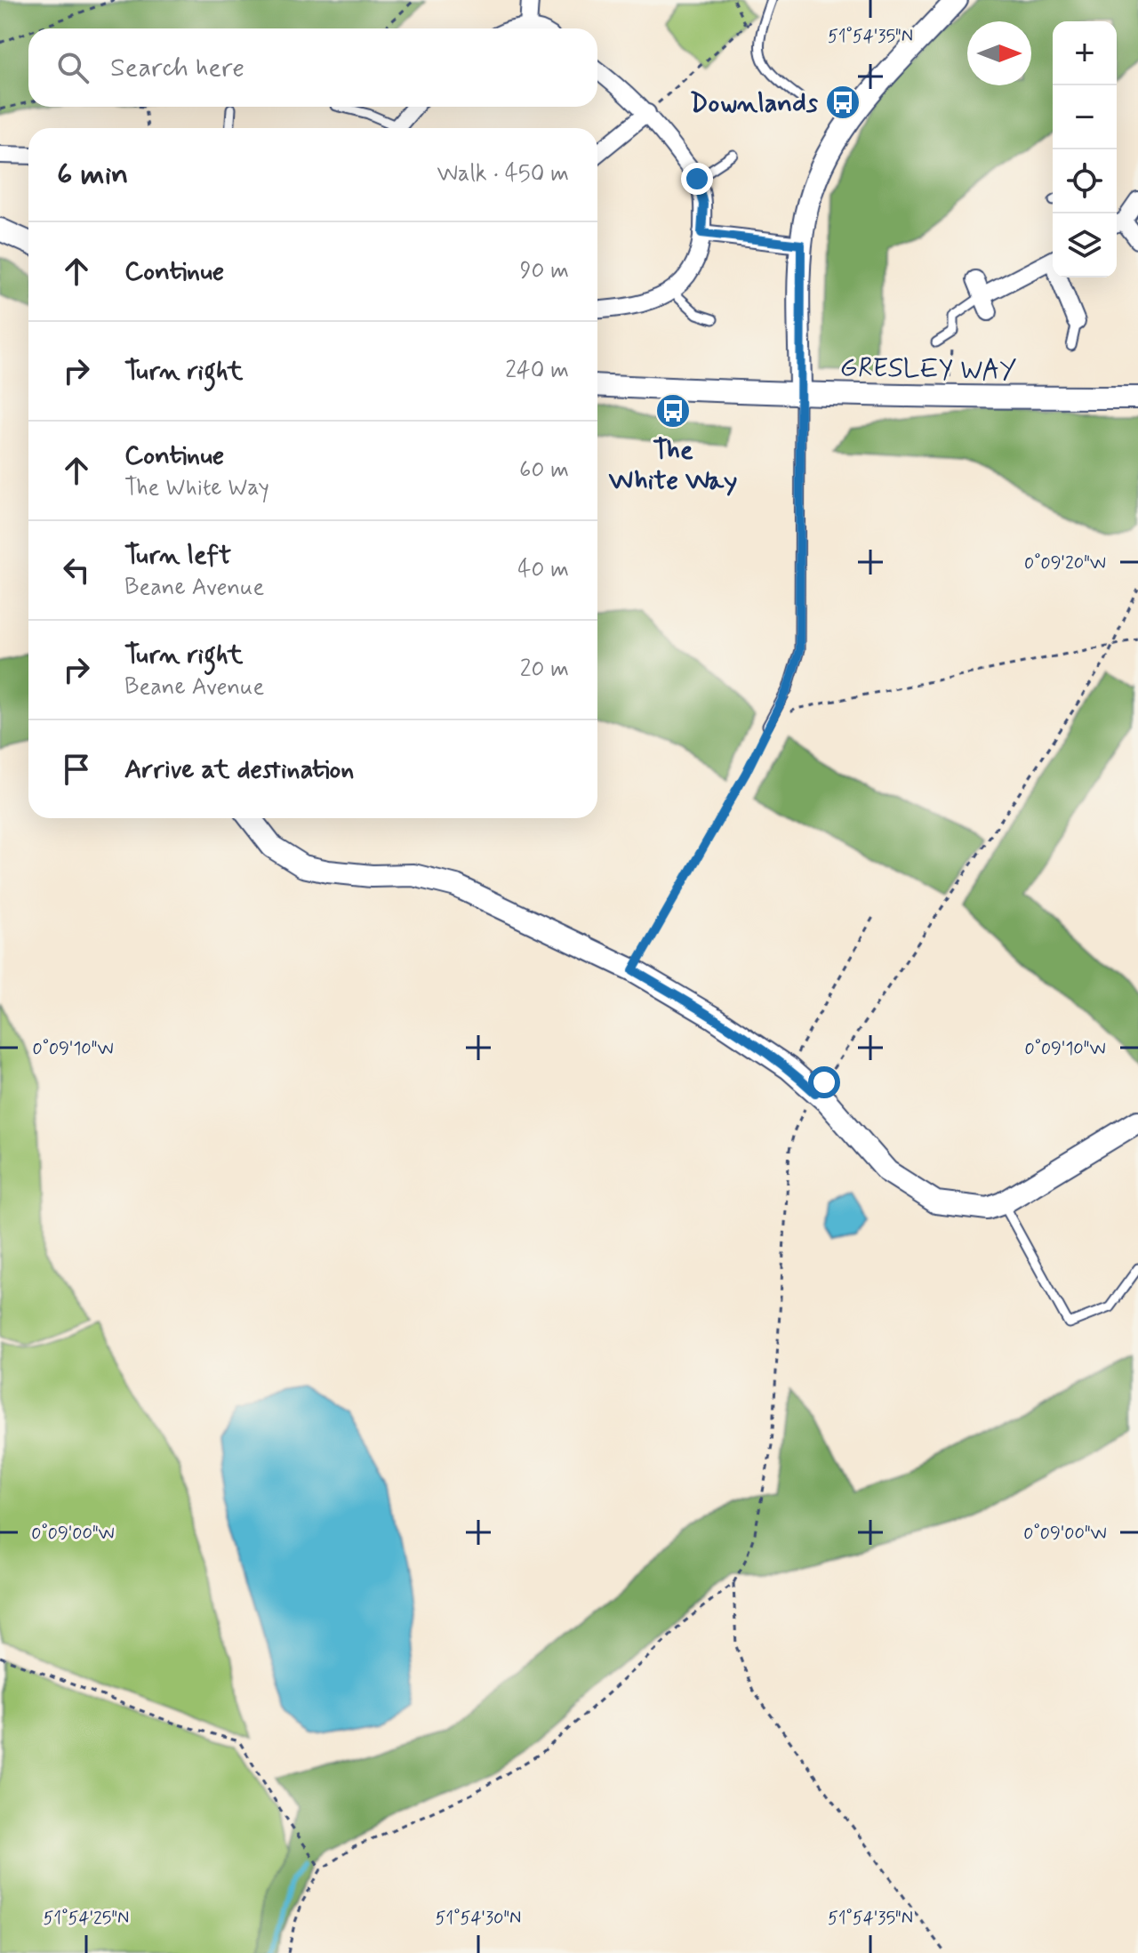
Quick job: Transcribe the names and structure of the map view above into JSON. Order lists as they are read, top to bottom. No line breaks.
{"streets":{"street":["GRESLEY WAY"]},"places":{"bus stop":["Downlands","The White Way"]},"north":"right","page":{"map_buttons":["+","−"],"search":"Search here","heading":["6 min","Walk · 450 m"],"list":[["Continue","90 m"],["Turn right","240 m"],["Continue","The White Way","60 m"],["Turn left","Beane Avenue","40 m"],["Turn right","Beane Avenue","20 m"],"Arrive at destination"]},"coordinates":["51°54'35\"N","0°09'20\"W","0°09'10\"W","0°09'00\"W","51°54'25\"N","51°54'30\"N"]}
